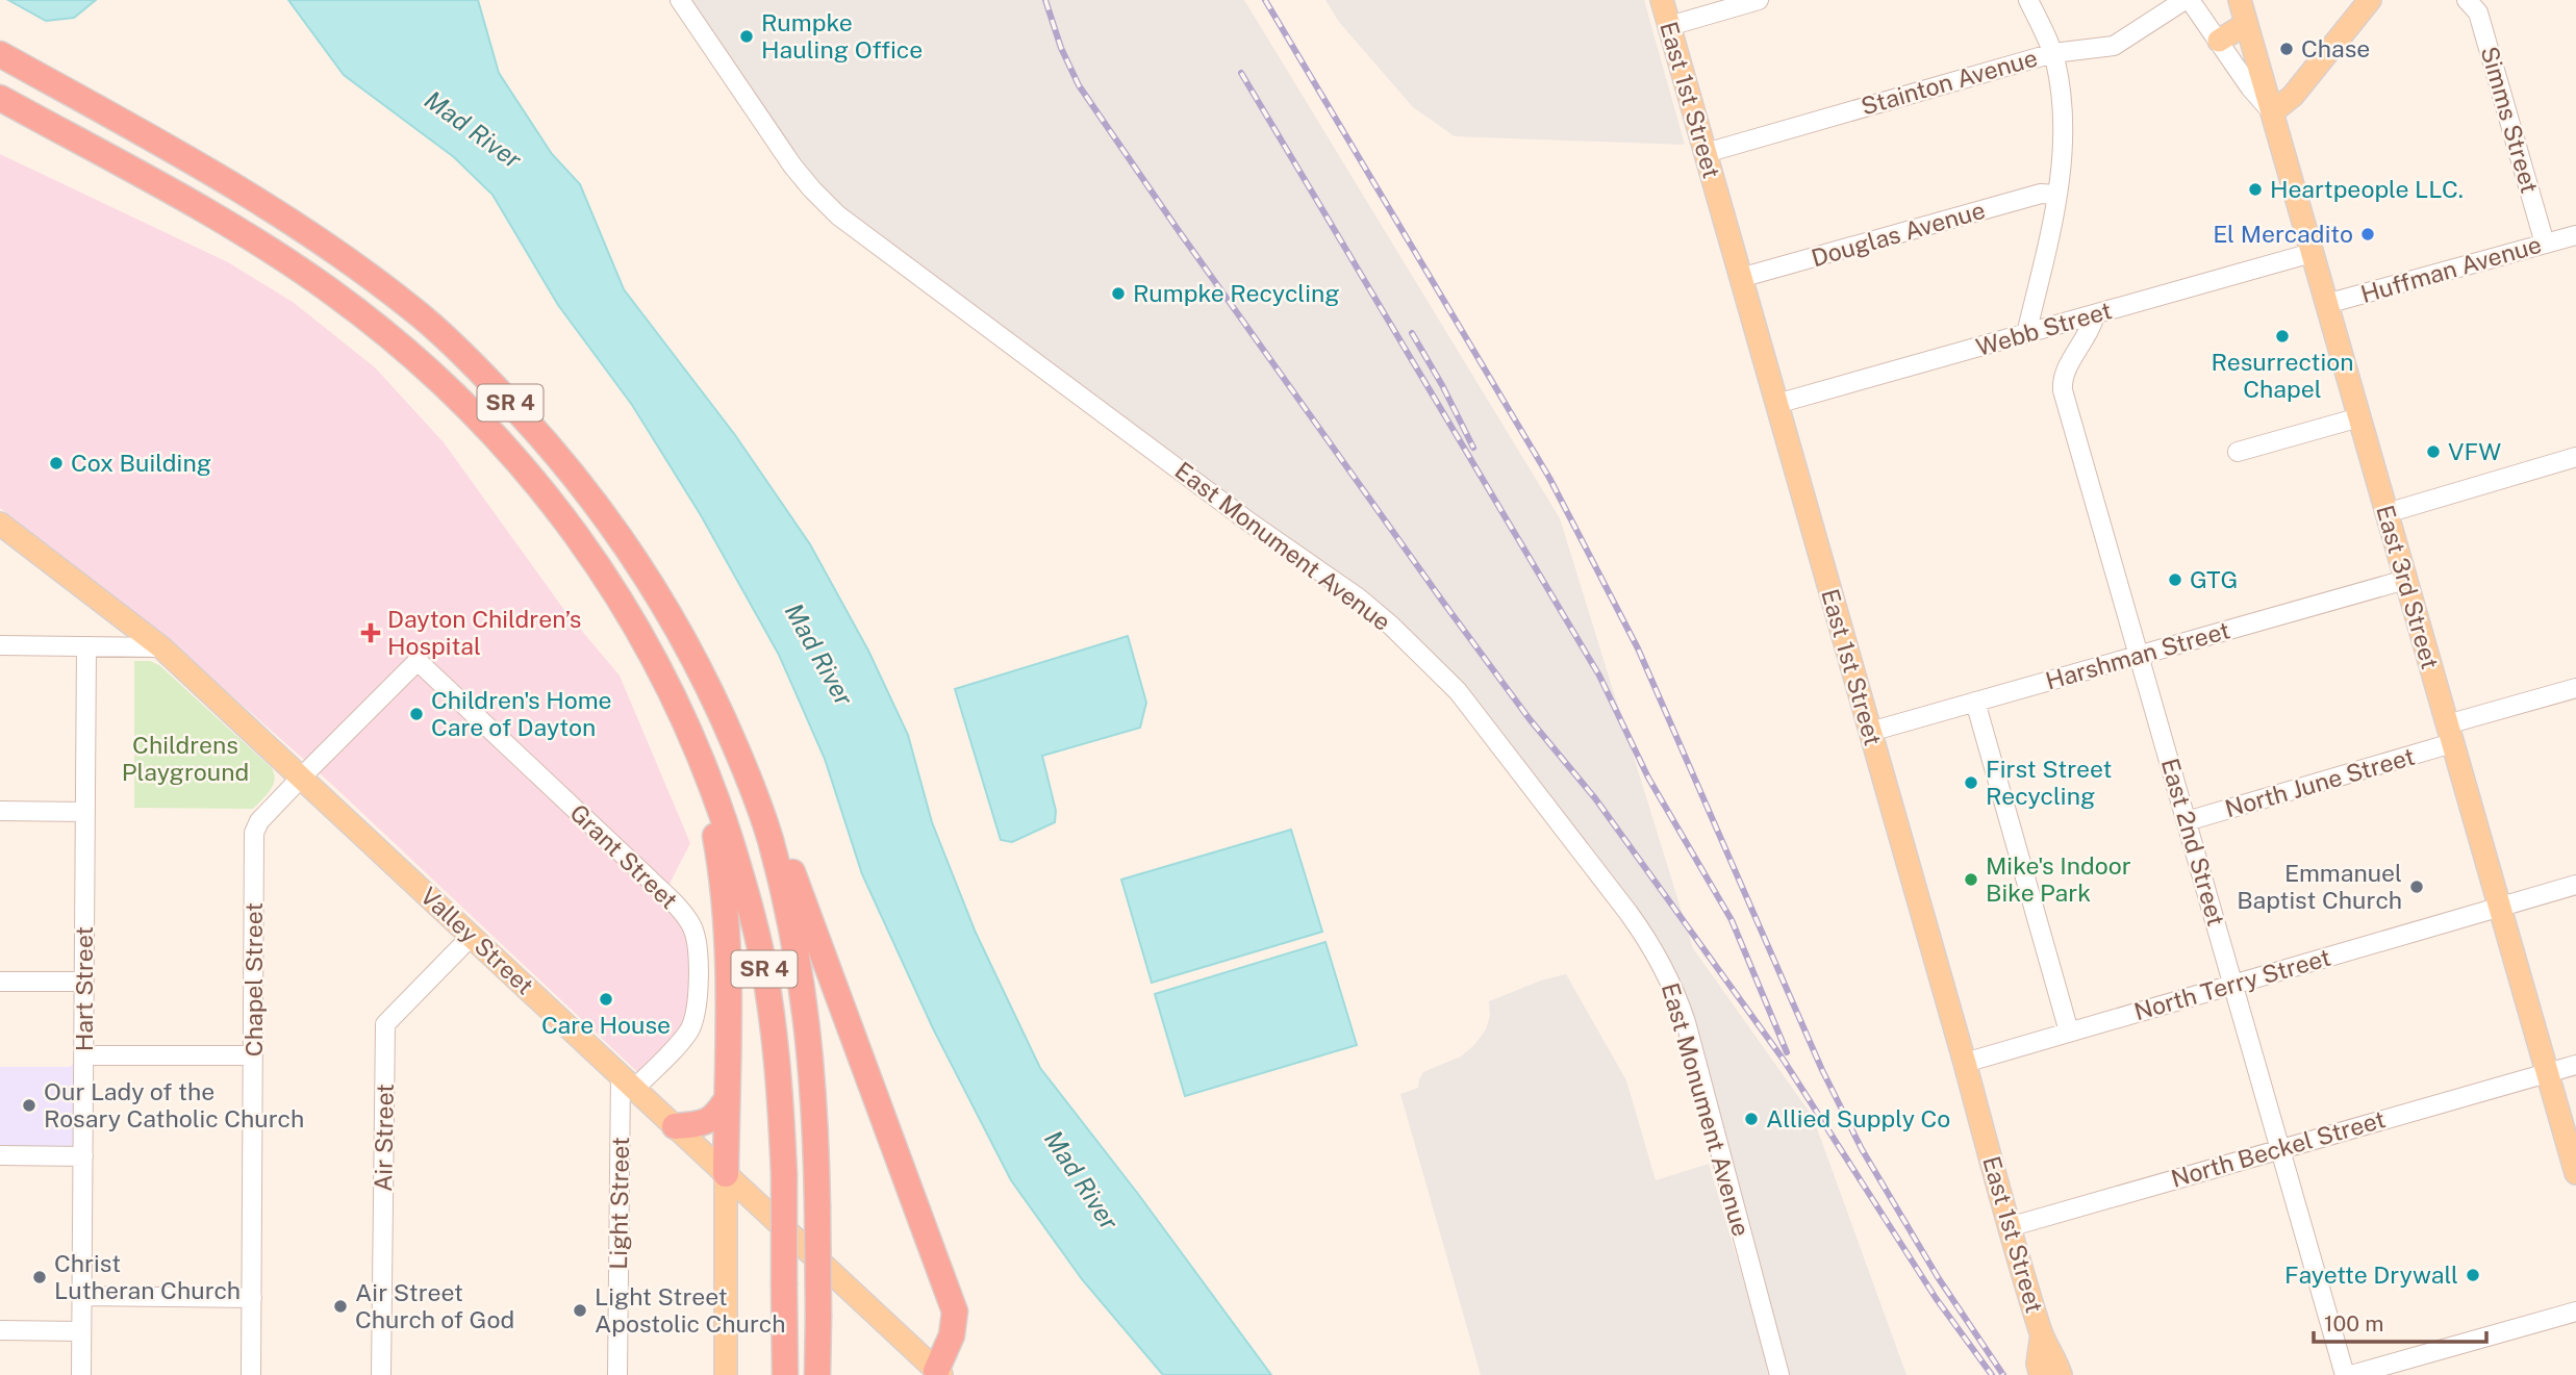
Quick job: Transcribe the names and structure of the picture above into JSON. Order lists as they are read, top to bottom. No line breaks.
{"streets":{"highway":["SR 4"],"main road":["East 1st Street","East 3rd Street","Valley Street"],"street":["Stainton Avenue","Simms Street","Douglas Avenue","Huffman Avenue","Webb Street","East Monument Avenue","Harshman Street","North June Street","East 2nd Street","Grant Street","Chapel Street","North Terry Street","Hart Street","Air Street","North Beckel Street","Light Street"]},"crossings":[["Stainton Avenue","East 1st Street"],["East 1st Street","Douglas Avenue"],["East 1st Street","Webb Street"],["East 1st Street","Harshman Street"],["East 1st Street","North Terry Street"],["East 1st Street","North Beckel Street"],["Simms Street","Huffman Avenue"],["Huffman Avenue","East 3rd Street"],["Webb Street","East 3rd Street"],["Webb Street","East 2nd Street"],["East 3rd Street","Harshman Street"],["East 3rd Street","North June Street"],["East 3rd Street","North Terry Street"],["East 3rd Street","North Beckel Street"],["Harshman Street","East 2nd Street"],["North June Street","East 2nd Street"],["East 2nd Street","North Terry Street"],["East 2nd Street","North Beckel Street"],["Grant Street","Valley Street"],["Grant Street","Chapel Street"],["Grant Street","Light Street"],["Valley Street","Chapel Street"],["Valley Street","Air Street"],["Valley Street","Light Street"]],"water":["Mad River"],"parks":["Childrens Playground"],"places":{"other":["Rumpke Hauling Office","Chase","Heartpeople LLC.","El Mercadito","Rumpke Recycling","Resurrection Chapel","VFW","Cox Building","GTG","Children's Home Care of Dayton","First Street Recycling","Mike's Indoor Bike Park","Emmanuel Baptist Church","Care House","Our Lady of the Rosary Catholic Church","Allied Supply Co","Fayette Drywall","Christ Lutheran Church","Air Street Church of God","Light Street Apostolic Church"],"health":["Dayton Children’s Hospital"]},"scale_bar":"100 m"}
